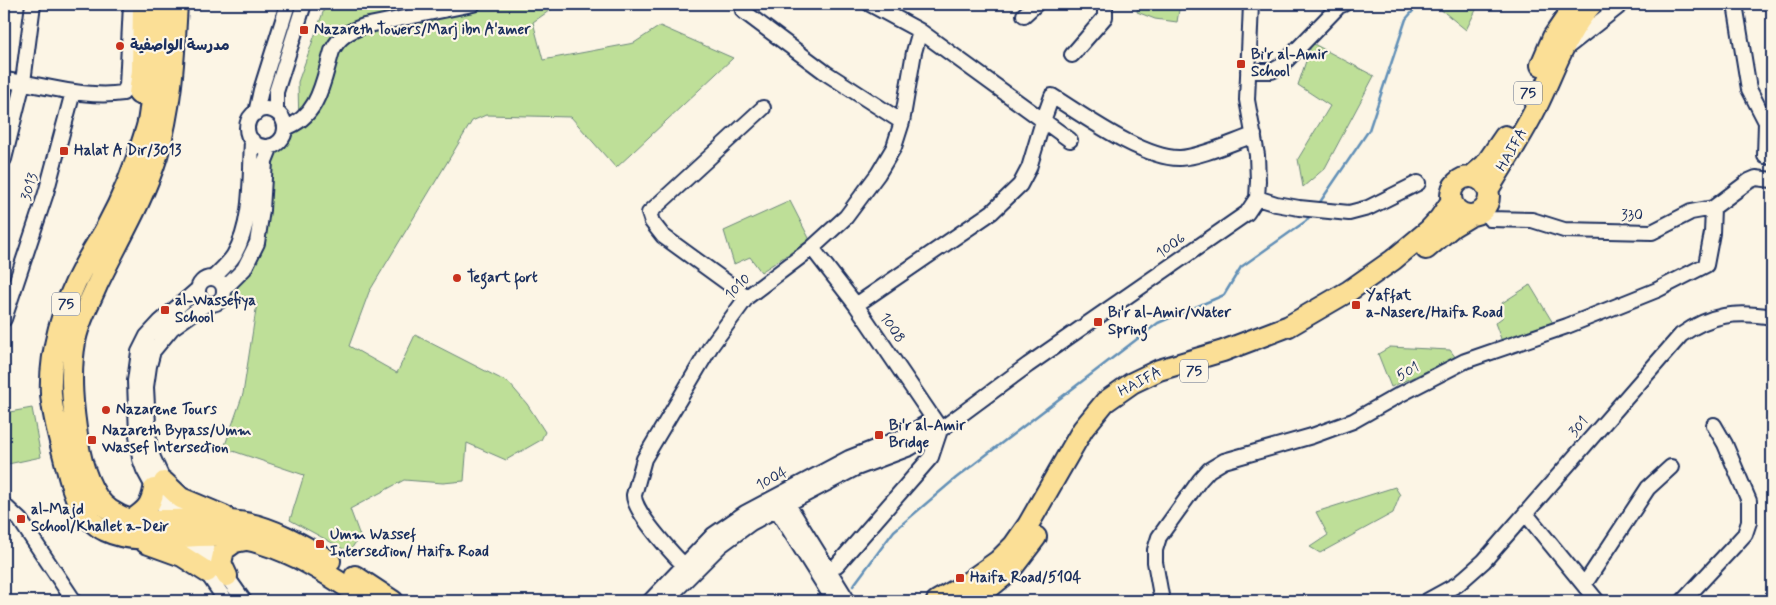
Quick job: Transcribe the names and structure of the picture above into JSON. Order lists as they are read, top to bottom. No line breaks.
{"streets":{"highway":["75","HAIFA"],"street":["3013","330","1006","1010","1008","501","301","1004"]},"crossings":[["75","HAIFA"],["75","330"],["HAIFA","330"],["330","501"],["1006","1008"],["1006","1004"],["1010","1008"],["1010","1004"],["1008","1004"]],"places":{"transit":["Nazareth Towers/Marj ibn A'amer","Bi'r al-Amir School","Halat A Dir/3013","Yaffat a-Nasere/Haifa Road","al-Wassefiya School","Bi'r al-Amir/Water Spring","Bi'r al-Amir Bridge","Nazareth Bypass/Umm Wassef Intersection","al-Majd School/Khallet a-Deir","Umm Wassef Intersection/ Haifa Road","Haifa Road/5104"],"other":["مدرسة الواصفية","Tegart fort","Nazarene Tours"]}}
